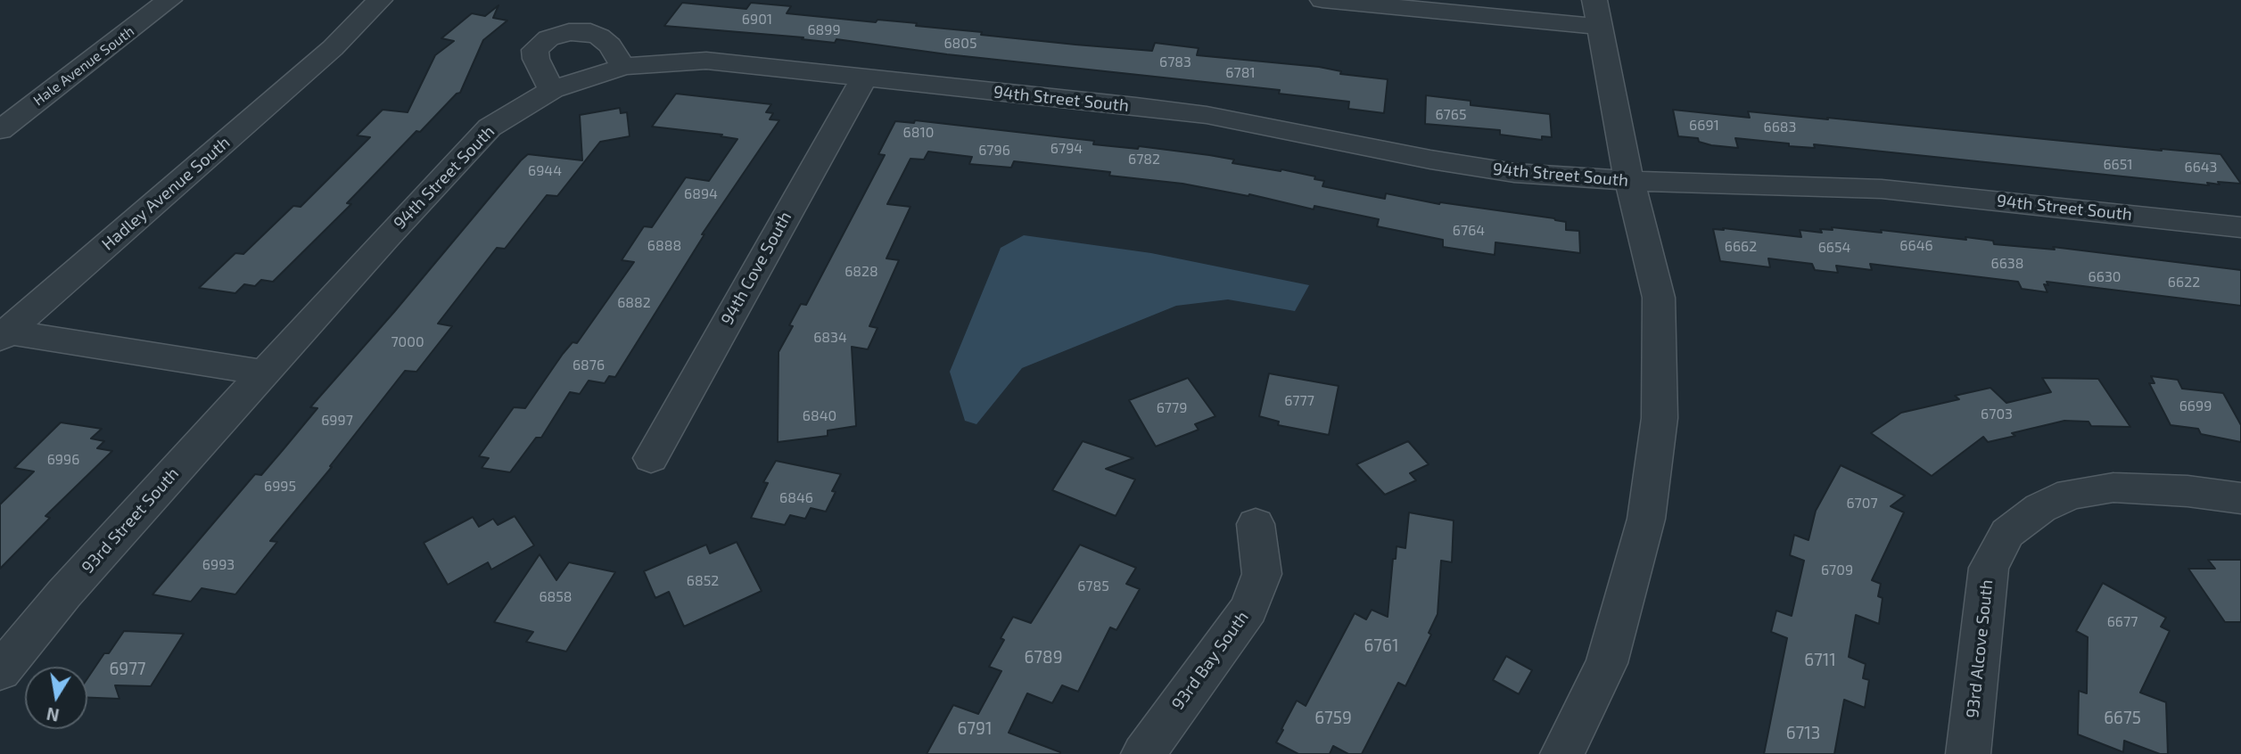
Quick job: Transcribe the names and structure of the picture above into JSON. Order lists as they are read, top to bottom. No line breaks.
{"streets":{"street":["Hale Avenue South","94th Street South","Hadley Avenue South","94th Cove South","93rd Street South","93rd Alcove South","93rd Bay South"]},"crossings":[["94th Street South","94th Cove South"],["94th Street South","93rd Street South"]],"house_numbers":["6901","6899","6805","6783","6781","6765","6691","6683","6810","6794","6796","6782","6651","6643","6944","6894","6764","6888","6646","6662","6654","6638","6828","6630","6622","6882","6834","7000","6876","6777","6699","6779","6703","6840","6997","6996","6995","6846","6707","6993","6709","6852","6785","6858","6677","6761","6789","6711","6977","6759","6675","6791","6713"],"north":"bottom"}
